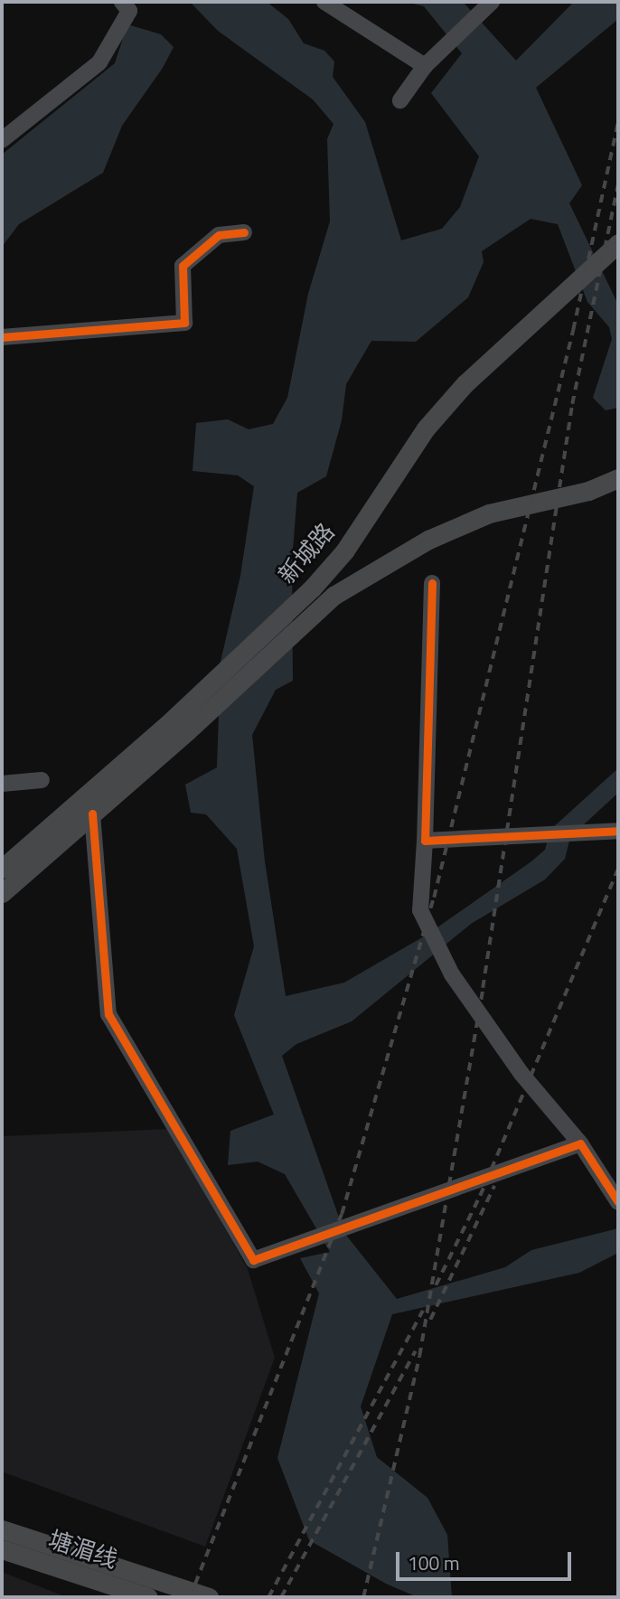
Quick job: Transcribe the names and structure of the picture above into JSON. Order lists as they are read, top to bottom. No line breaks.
{"streets":{"main road":["新城路","塘湄线"]},"scale_bar":"100 m"}
